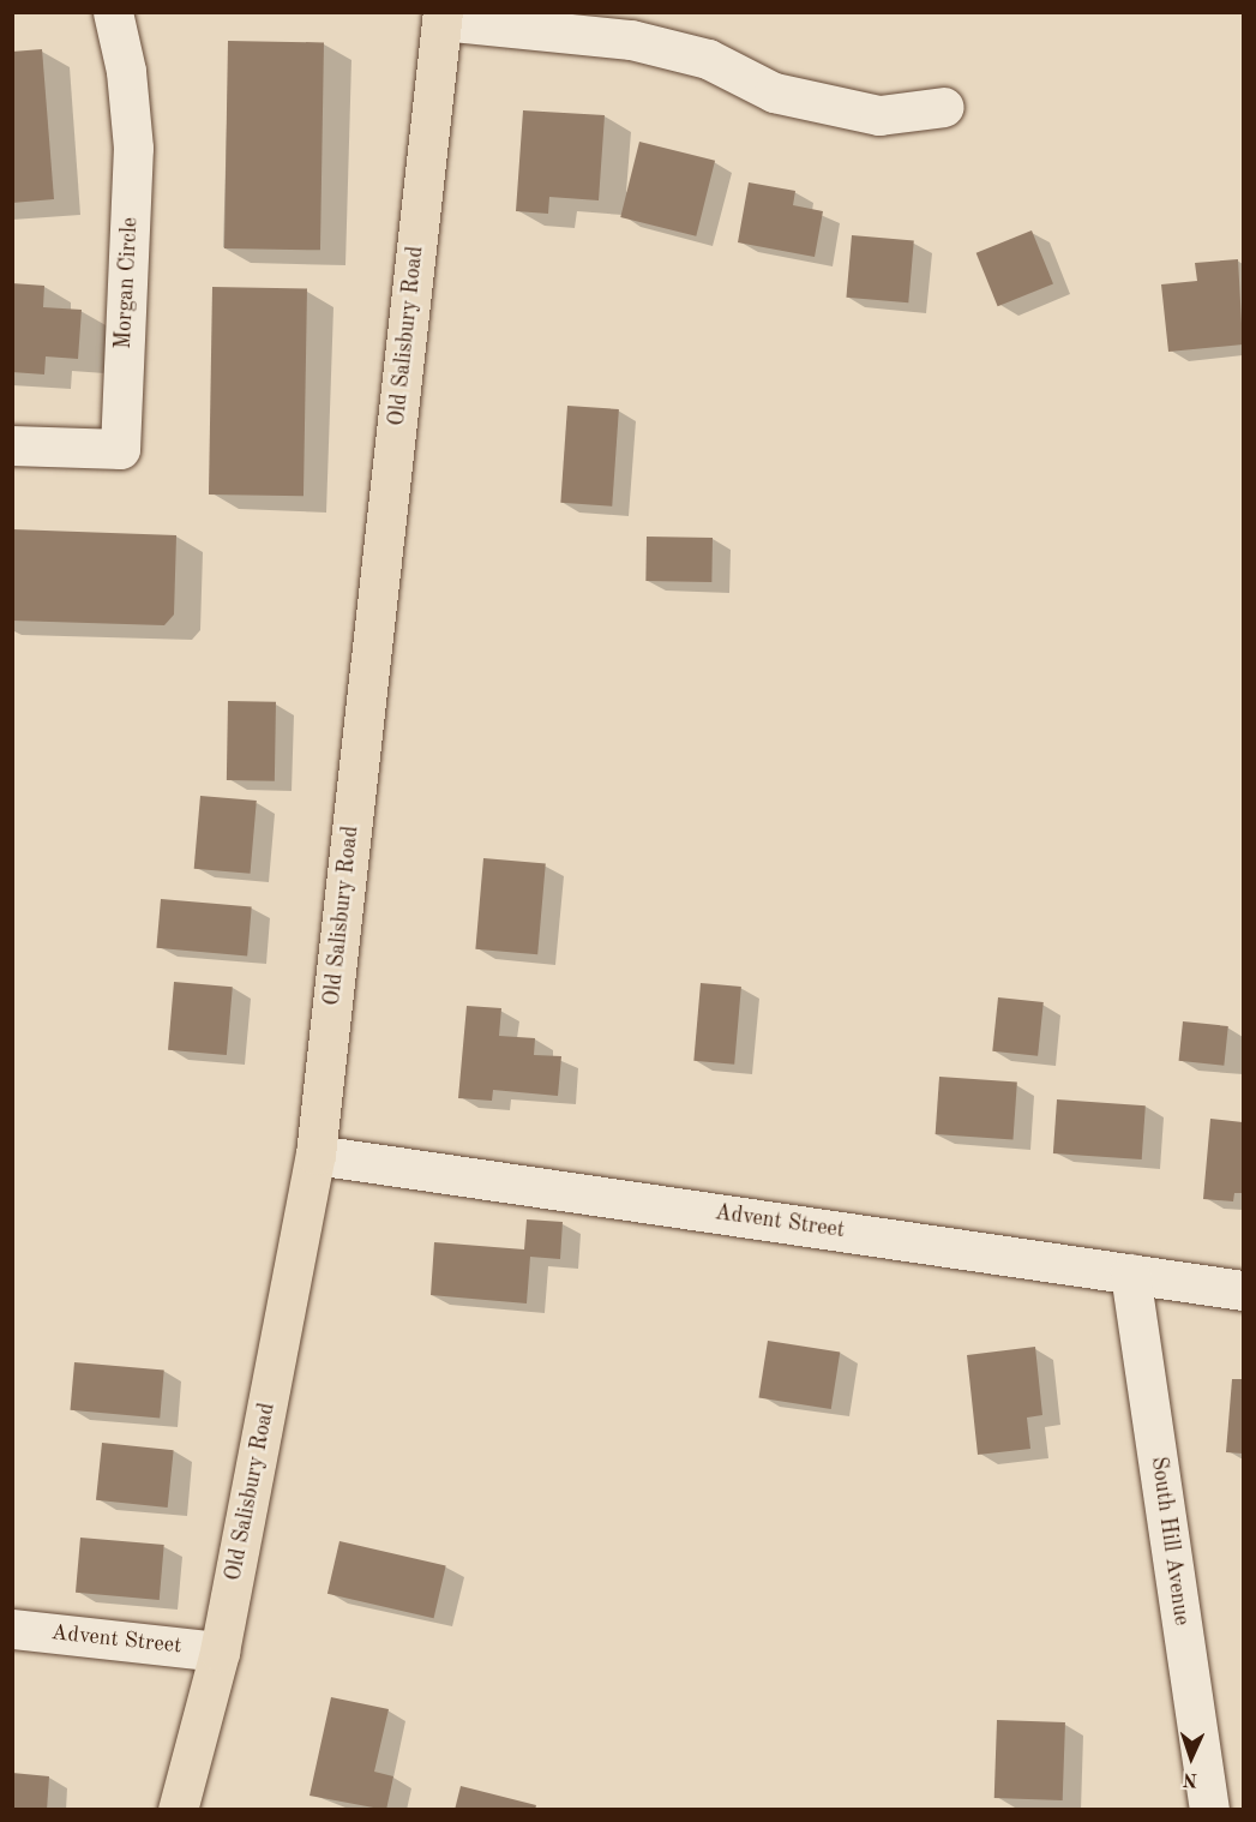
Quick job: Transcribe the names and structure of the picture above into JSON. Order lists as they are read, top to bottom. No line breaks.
{"streets":{"main road":["Old Salisbury Road"],"street":["Morgan Circle","Advent Street","South Hill Avenue"]},"crossings":[["Old Salisbury Road","Advent Street"],["Advent Street","South Hill Avenue"]],"north":"bottom"}
